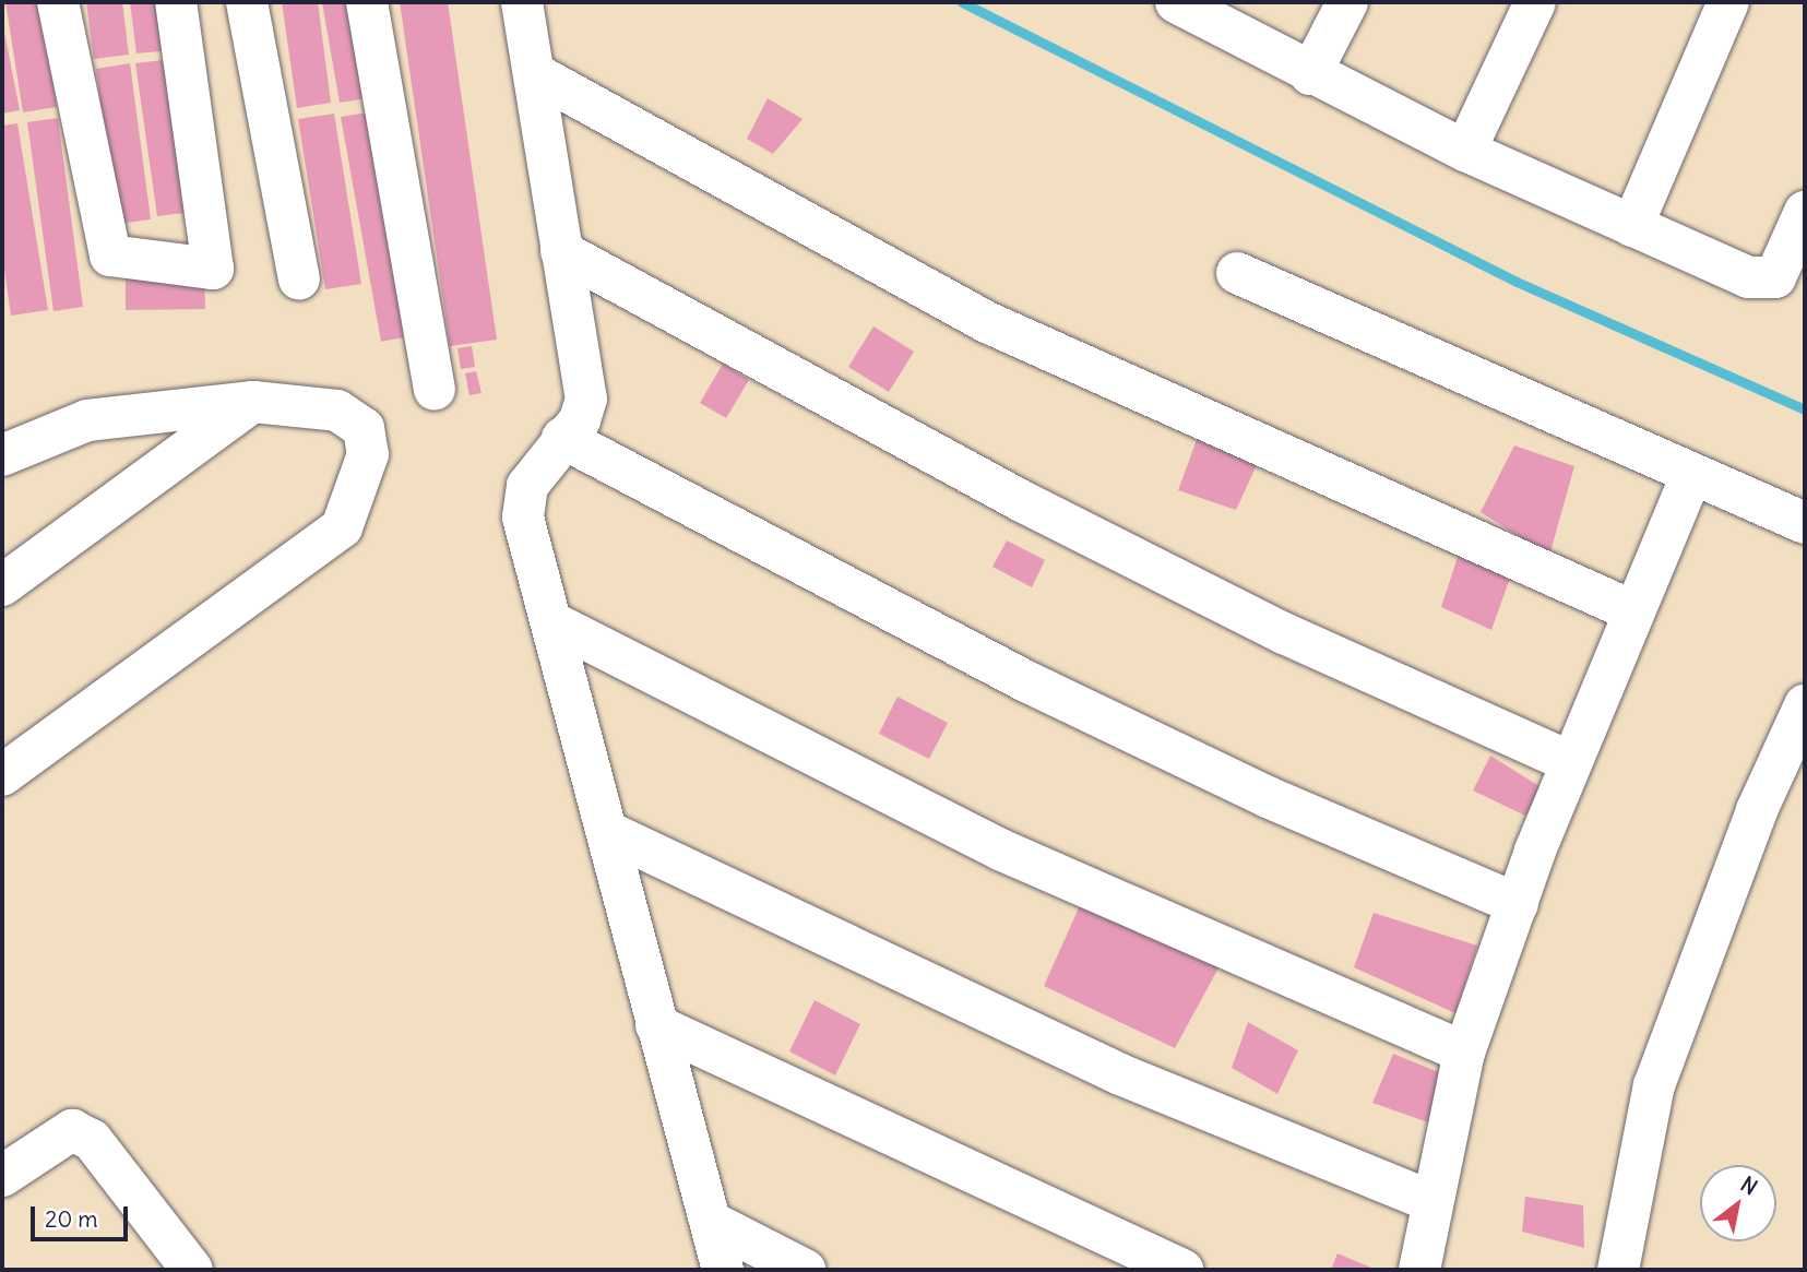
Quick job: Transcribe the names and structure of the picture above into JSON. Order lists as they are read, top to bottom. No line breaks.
{"scale_bar":"20 m","north":"top right"}
